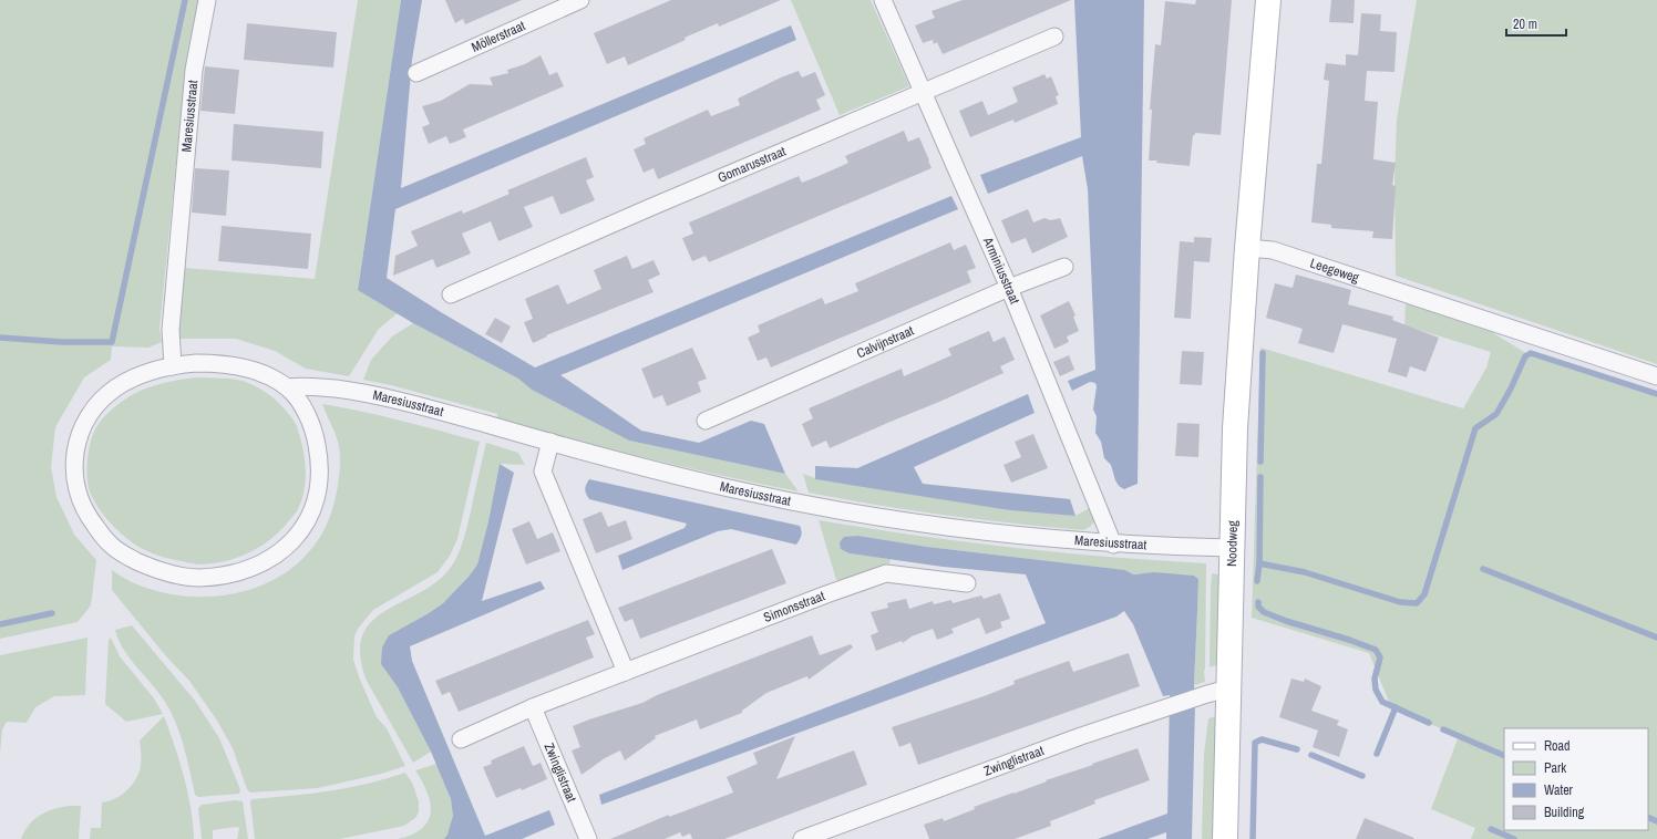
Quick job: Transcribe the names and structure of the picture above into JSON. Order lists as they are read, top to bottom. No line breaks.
{"streets":{"main road":["Noodweg"],"street":["Möllerstraat","Maresiusstraat","Gomarusstraat","Arminiusstraat","Leegeweg","Calvijnstraat","Simonsstraat","Zwinglistraat"]},"crossings":[["Maresiusstraat","Arminiusstraat"],["Maresiusstraat","Noodweg"],["Gomarusstraat","Arminiusstraat"],["Arminiusstraat","Calvijnstraat"],["Leegeweg","Noodweg"],["Noodweg","Zwinglistraat"],["Simonsstraat","Zwinglistraat"]],"legend":["Road","Park","Water","Building"],"scale_bar":"20 m"}
